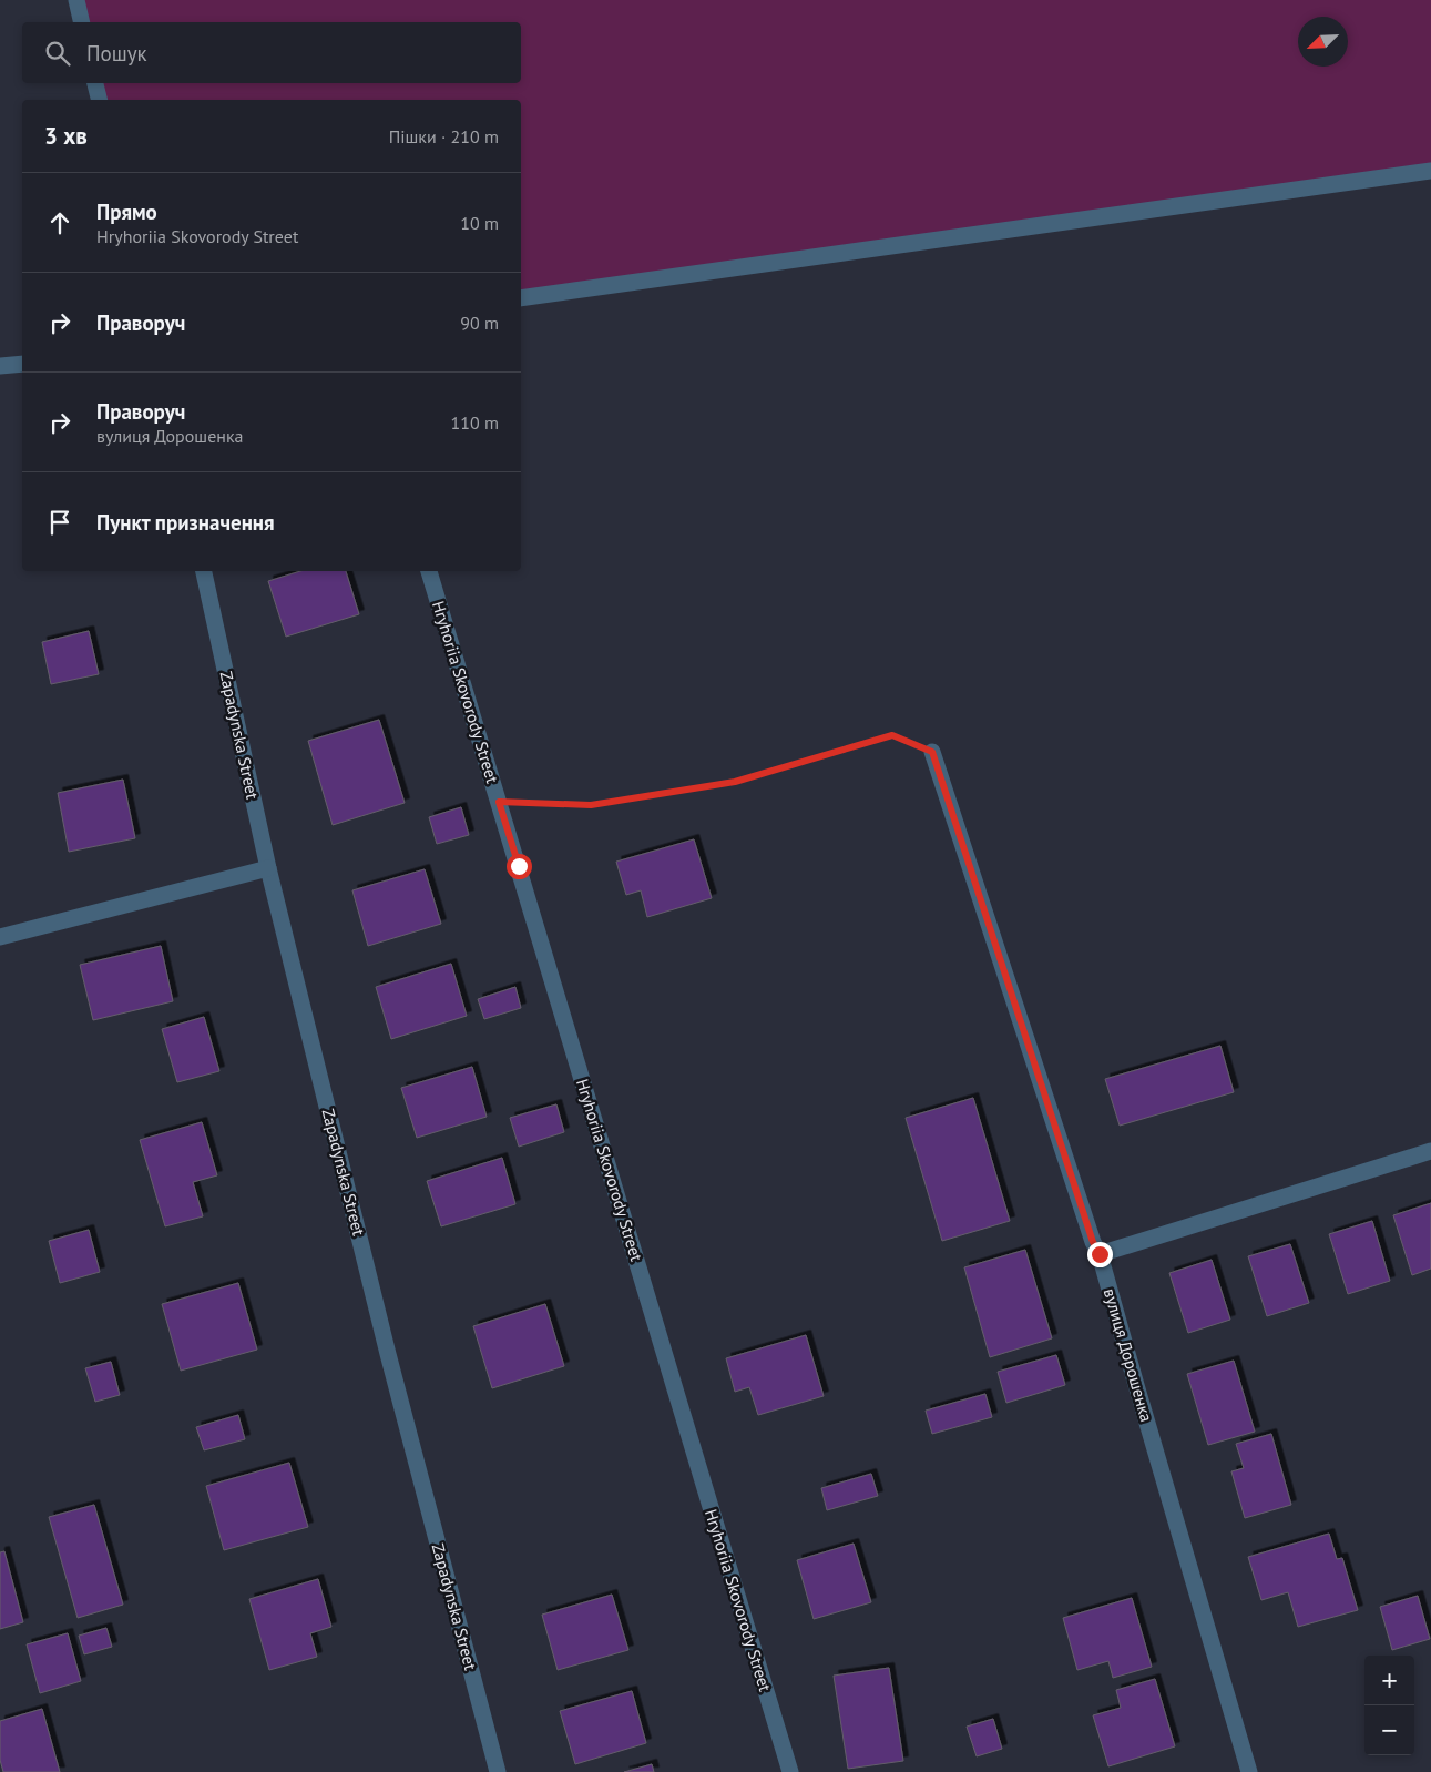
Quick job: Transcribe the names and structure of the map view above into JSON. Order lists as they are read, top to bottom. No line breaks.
{"streets":{"street":["Hryhoriia Skovorody Street","Zapadynska Street","вулиця Дорошенка"]},"north":"bottom left","page":{"search":"Пошук","heading":["3 хв","Пішки · 210 m"],"list":[["Прямо","Hryhoriia Skovorody Street","10 m"],["Праворуч","90 m"],["Праворуч","вулиця Дорошенка","110 m"],"Пункт призначення"],"map_buttons":["+","−"]}}
